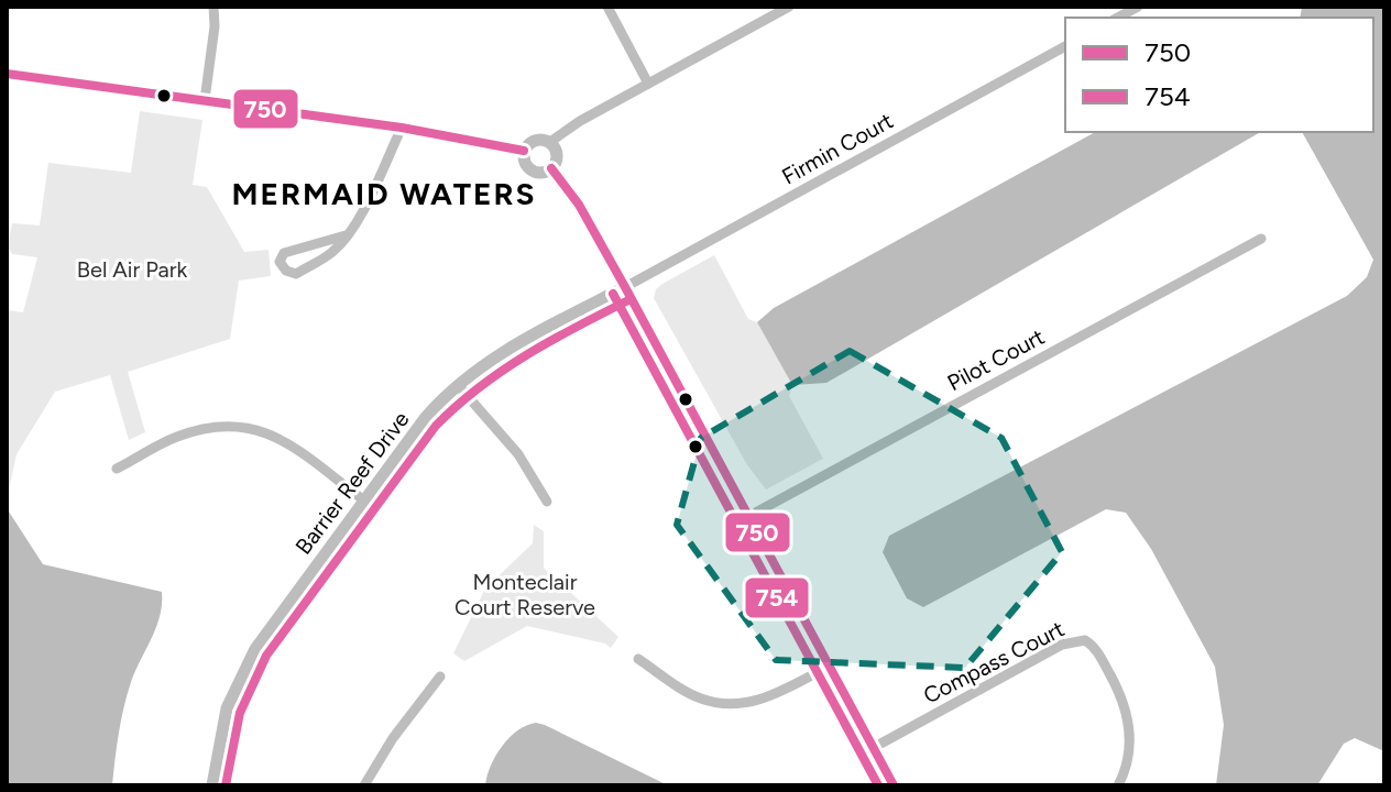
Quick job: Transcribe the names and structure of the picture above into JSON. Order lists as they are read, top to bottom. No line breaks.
{"streets":{"street":["Firmin Court","Pilot Court","Barrier Reef Drive","Compass Court"]},"crossings":[["Firmin Court","Barrier Reef Drive"]],"districts":["MERMAID WATERS"],"parks":["Bel Air Park","Monteclair Court Reserve"],"lines":["transit line 750","transit line 754"],"legend":["750","754"]}
